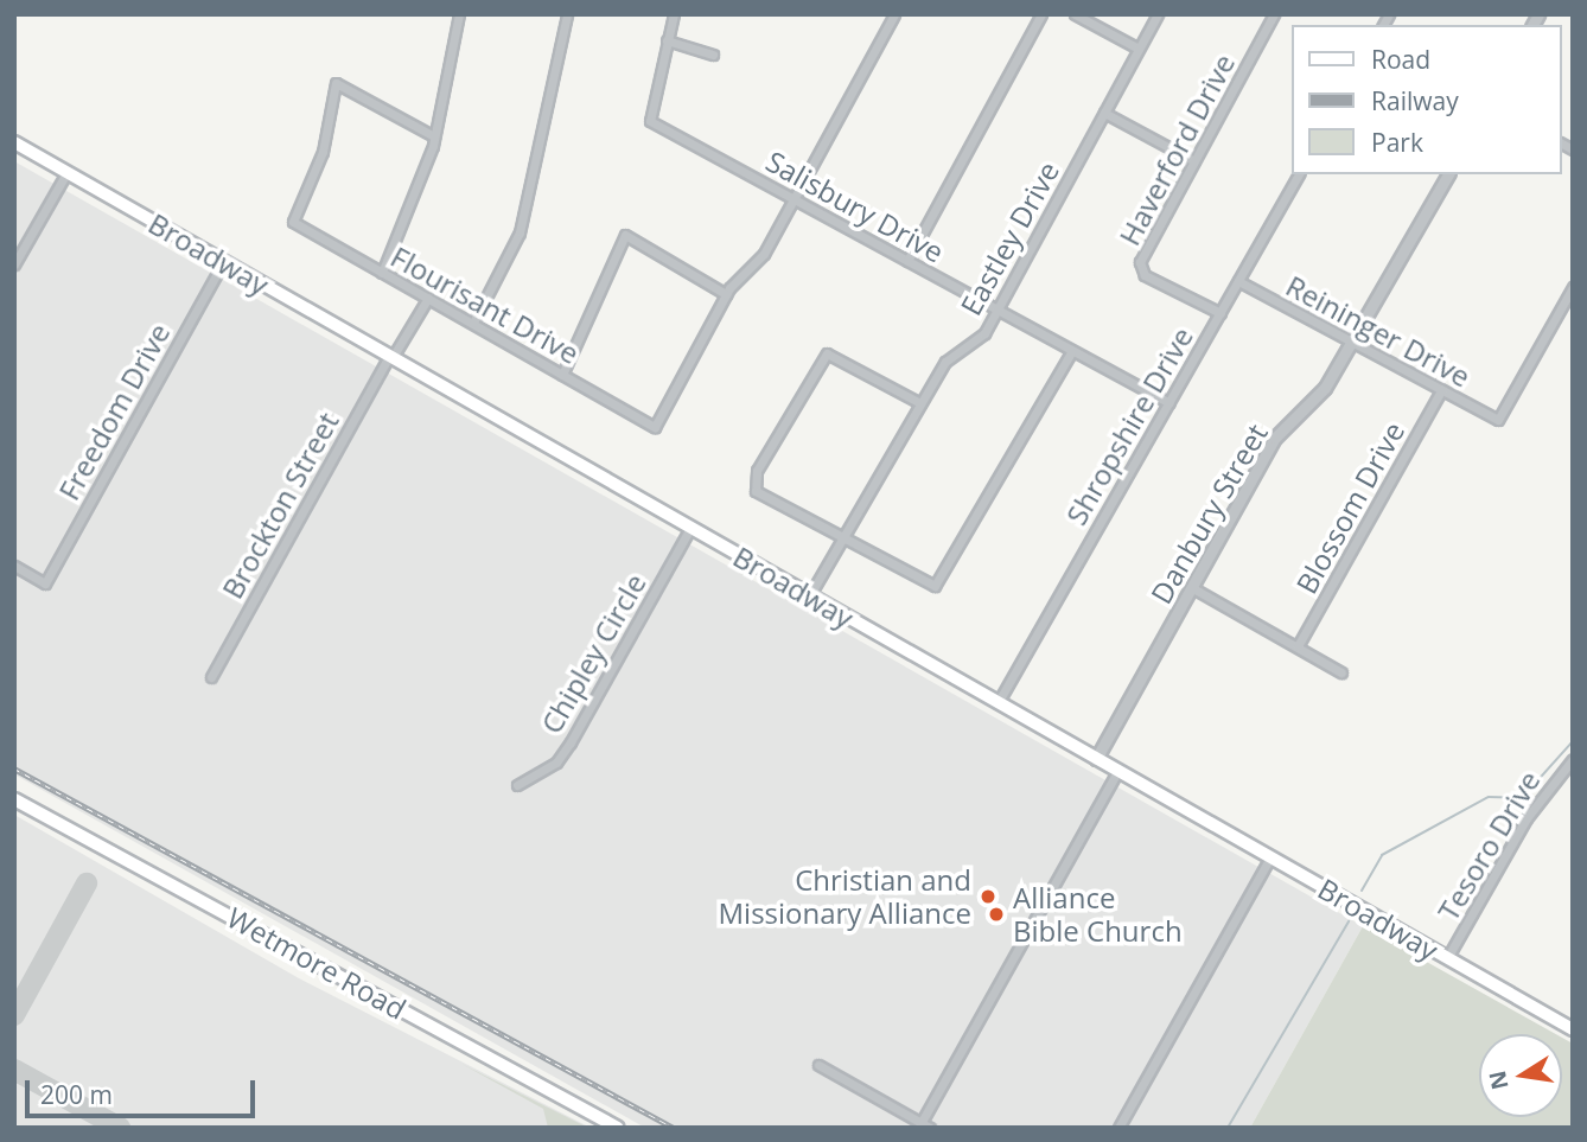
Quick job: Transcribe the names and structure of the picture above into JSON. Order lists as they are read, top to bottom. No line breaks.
{"streets":{"main road":["Broadway","Wetmore Road"],"street":["Haverford Drive","Salisbury Drive","Eastley Drive","Flourisant Drive","Reininger Drive","Freedom Drive","Shropshire Drive","Brockton Street","Blossom Drive","Danbury Street","Chipley Circle","Tesoro Drive"]},"crossings":[["Haverford Drive","Shropshire Drive"],["Salisbury Drive","Eastley Drive"],["Salisbury Drive","Shropshire Drive"],["Eastley Drive","Broadway"],["Broadway","Freedom Drive"],["Broadway","Shropshire Drive"],["Broadway","Brockton Street"],["Broadway","Danbury Street"],["Broadway","Chipley Circle"],["Broadway","Tesoro Drive"],["Flourisant Drive","Brockton Street"],["Reininger Drive","Shropshire Drive"],["Reininger Drive","Blossom Drive"],["Reininger Drive","Danbury Street"]],"places":["Christian and Missionary Alliance","Alliance Bible Church"],"legend":["Road","Railway","Park"],"scale_bar":"200 m","north":"left"}
